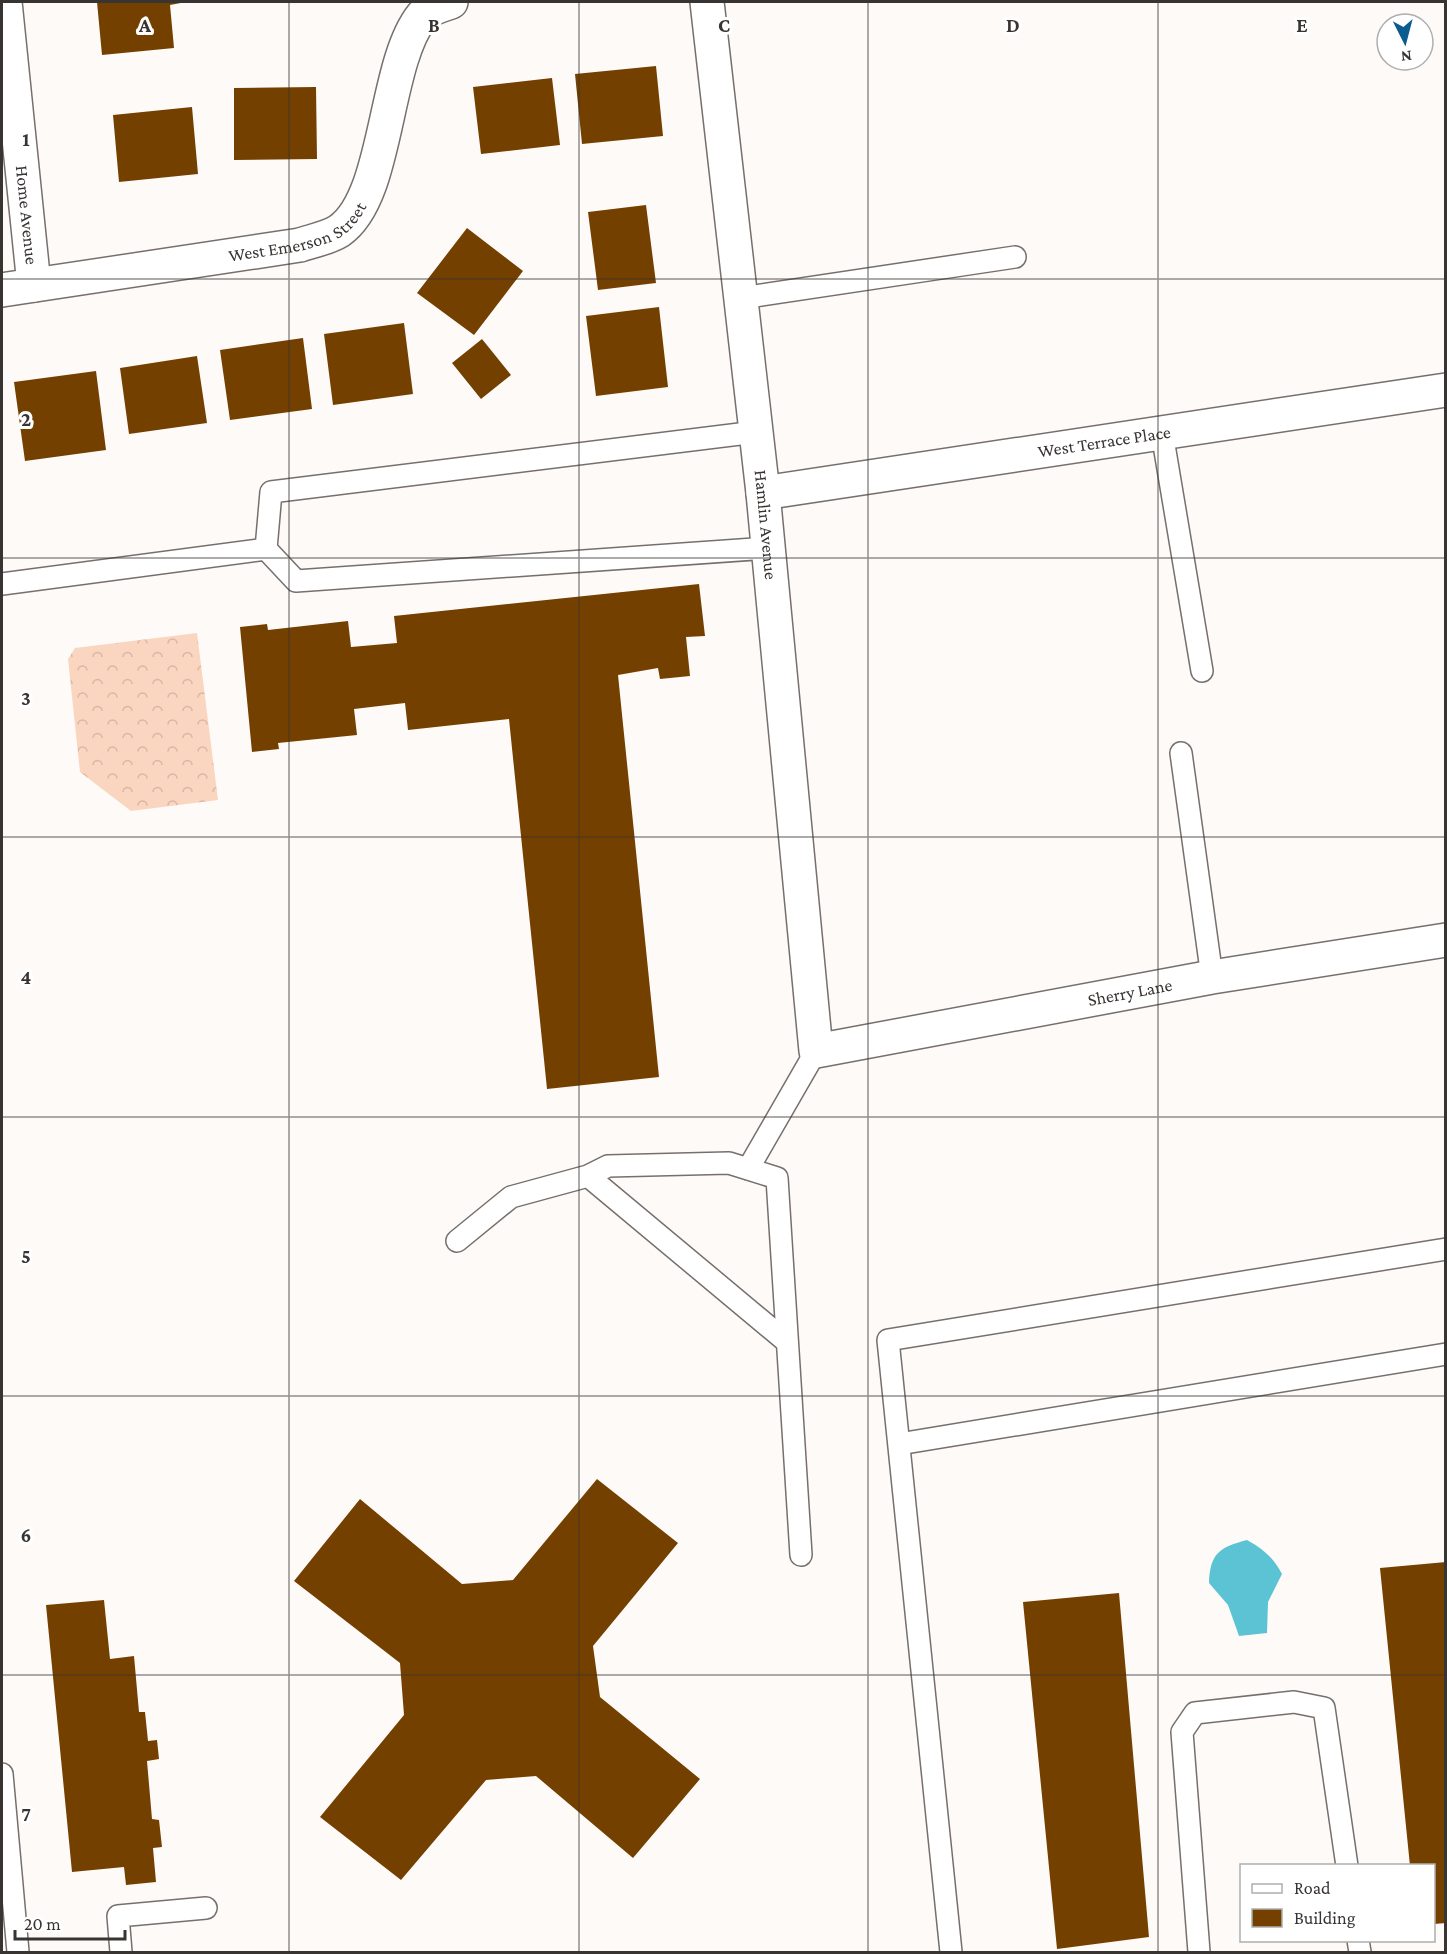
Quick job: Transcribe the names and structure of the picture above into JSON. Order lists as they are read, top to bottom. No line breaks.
{"streets":{"street":["Home Avenue","West Emerson Street","West Terrace Place","Hamlin Avenue","Sherry Lane"]},"crossings":[["Home Avenue","West Emerson Street"],["West Terrace Place","Hamlin Avenue"],["Hamlin Avenue","Sherry Lane"]],"legend":["Road","Building"],"scale_bar":"20 m","north":"bottom","grid":{"columns":["A","B","C","D","E"],"rows":["1","2","3","4","5","6","7"]}}
